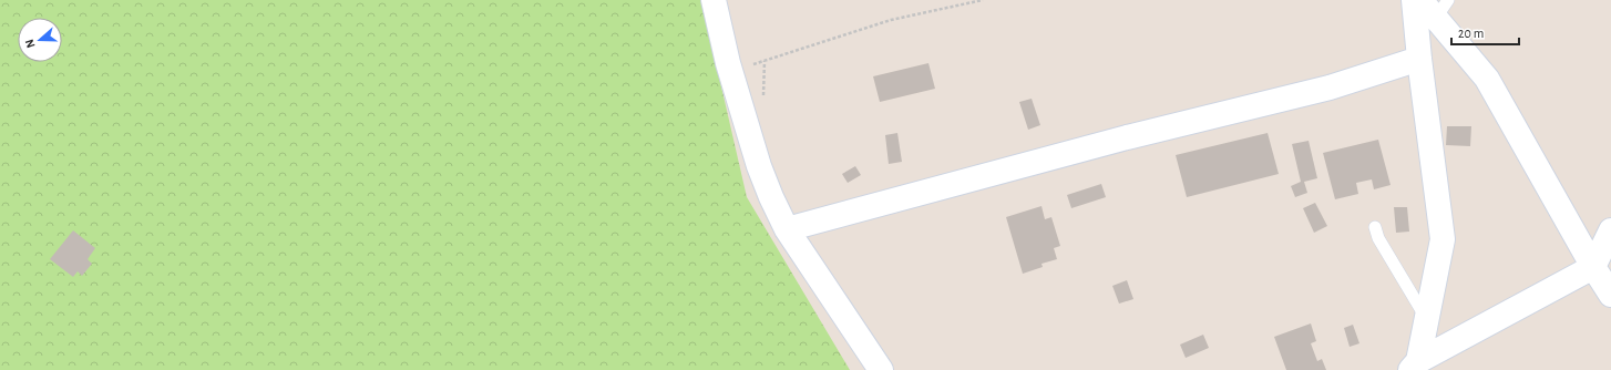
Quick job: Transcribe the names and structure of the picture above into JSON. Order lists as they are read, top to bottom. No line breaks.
{"scale_bar":"20 m","north":"left"}
